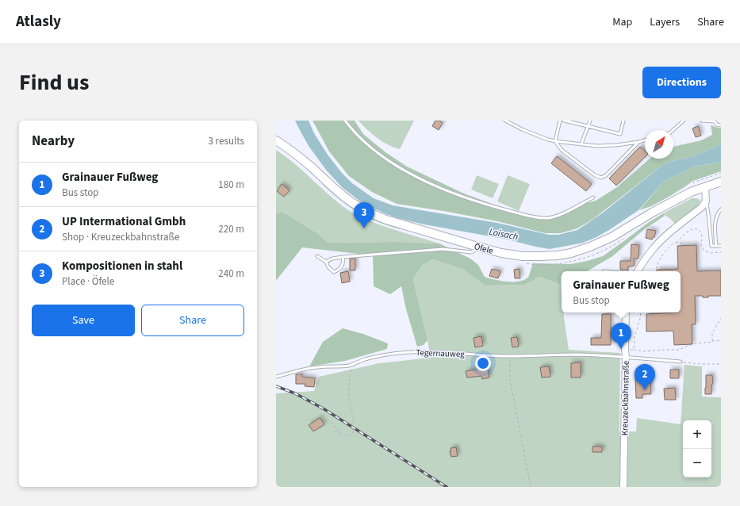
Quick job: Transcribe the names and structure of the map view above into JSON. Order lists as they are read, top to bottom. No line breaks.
{"streets":{"main road":["Öfele"],"street":["Kreuzeckbahnstraße"],"lane":["Tegernauweg"]},"crossings":[["Tegernauweg","Kreuzeckbahnstraße"]],"water":["Loisach"],"north":"top right","page":{"header":"Atlasly","nav":["Map","Layers","Share"],"title":"Find us","buttons":["Directions",["Save","Share"]],"heading":["Nearby","3 results"],"list":[{"mark":"1","name":"Grainauer Fußweg","note":"Bus stop","value":"180 m"},{"mark":"2","name":"UP Intermational Gmbh","note":"Shop · Kreuzeckbahnstraße","value":"220 m"},{"mark":"3","name":"Kompositionen in stahl","note":"Place · Öfele","value":"240 m"}],"pins":["3","1","2"],"popup":["Grainauer Fußweg","Bus stop"],"map_buttons":["+","−"]}}
